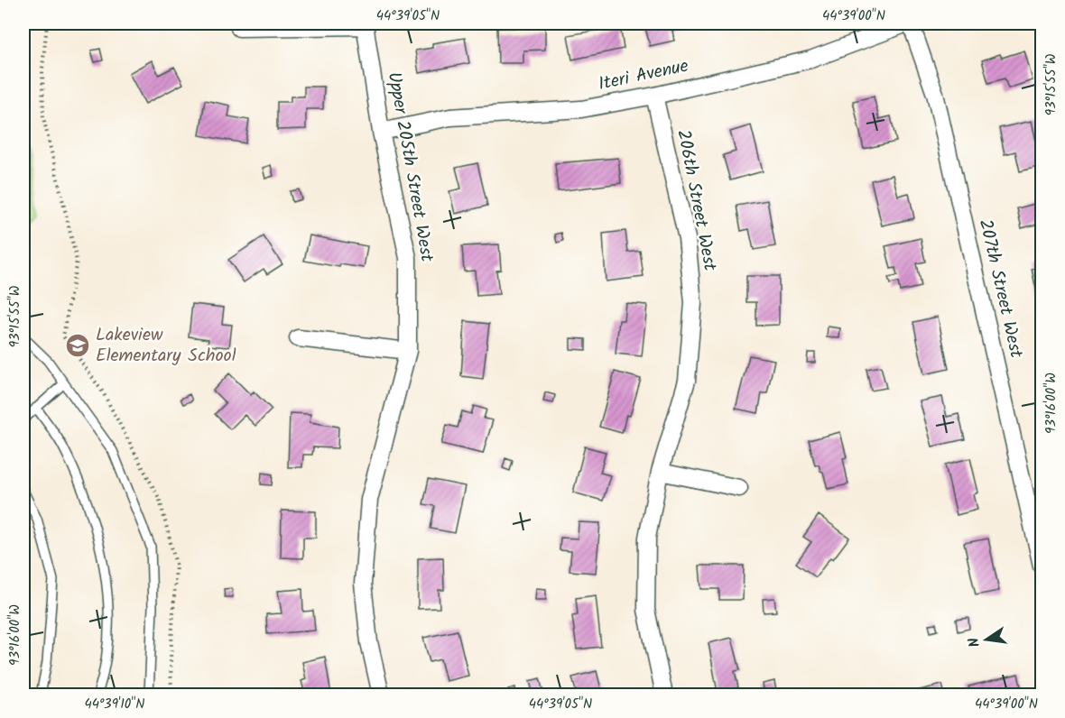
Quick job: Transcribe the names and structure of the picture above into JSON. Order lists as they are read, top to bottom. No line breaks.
{"streets":{"street":["Iteri Avenue","Upper 205th Street West","206th Street West","207th Street West"]},"crossings":[["Iteri Avenue","Upper 205th Street West"],["Iteri Avenue","206th Street West"],["Iteri Avenue","207th Street West"]],"places":{"school or university":["Lakeview Elementary School"]},"north":"left","coordinates":["44°39'05\"N","44°39'00\"N","93°15'55\"W","93°16'00\"W","44°39'10\"N"]}
